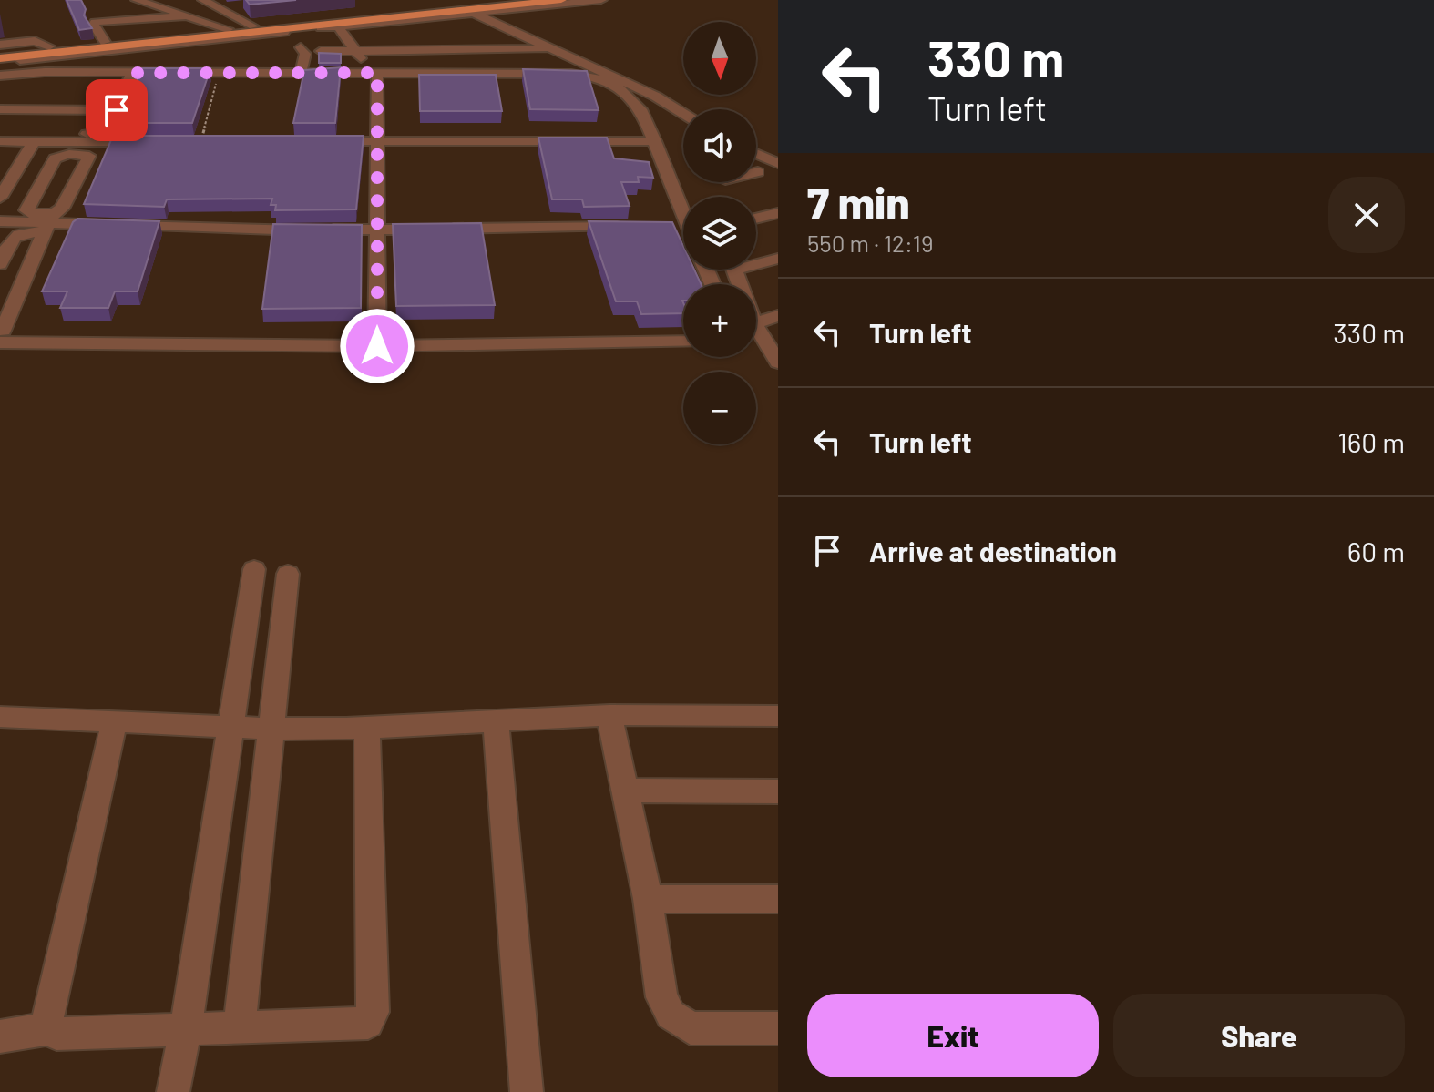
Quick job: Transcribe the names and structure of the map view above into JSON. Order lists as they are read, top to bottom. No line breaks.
{"north":"bottom","page":{"turn":["330 m","Turn left"],"map_buttons":["+","−"],"heading":["7 min","550 m · 12:19"],"list":[{"name":"Turn left","value":"330 m"},{"name":"Turn left","value":"160 m"},{"name":"Arrive at destination","value":"60 m"}],"buttons":["Exit","Share"]}}
